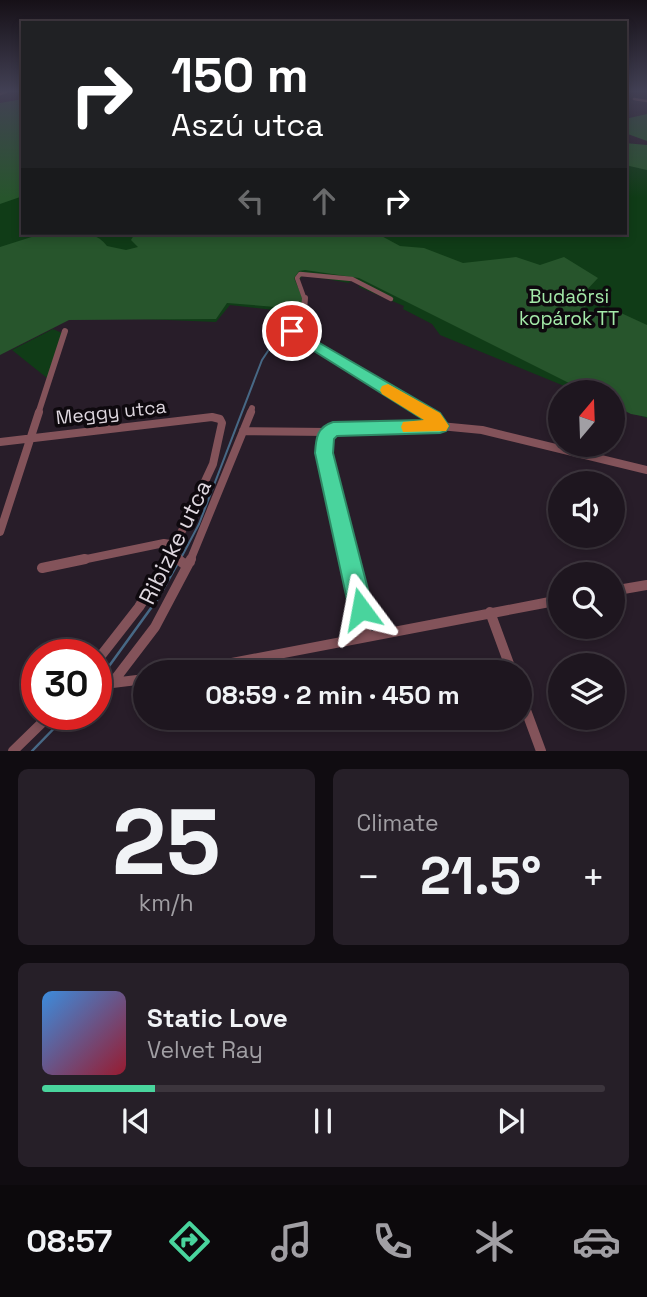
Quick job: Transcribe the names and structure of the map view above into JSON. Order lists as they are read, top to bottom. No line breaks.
{"streets":{"street":["Meggy utca","Ribizke utca"]},"crossings":[["Meggy utca","Ribizke utca"]],"parks":["Budaörsi kopárok TT"],"north":"top","page":{"turn":["150 m","Aszú utca"],"limit":"30","trip":"08:59 · 2 min · 450 m","tile":[["25","km/h"],"Climate"],"heat":["−","21.5°","+"],"song":["Static Love","Velvet Ray"],"tabs":"08:57"}}
